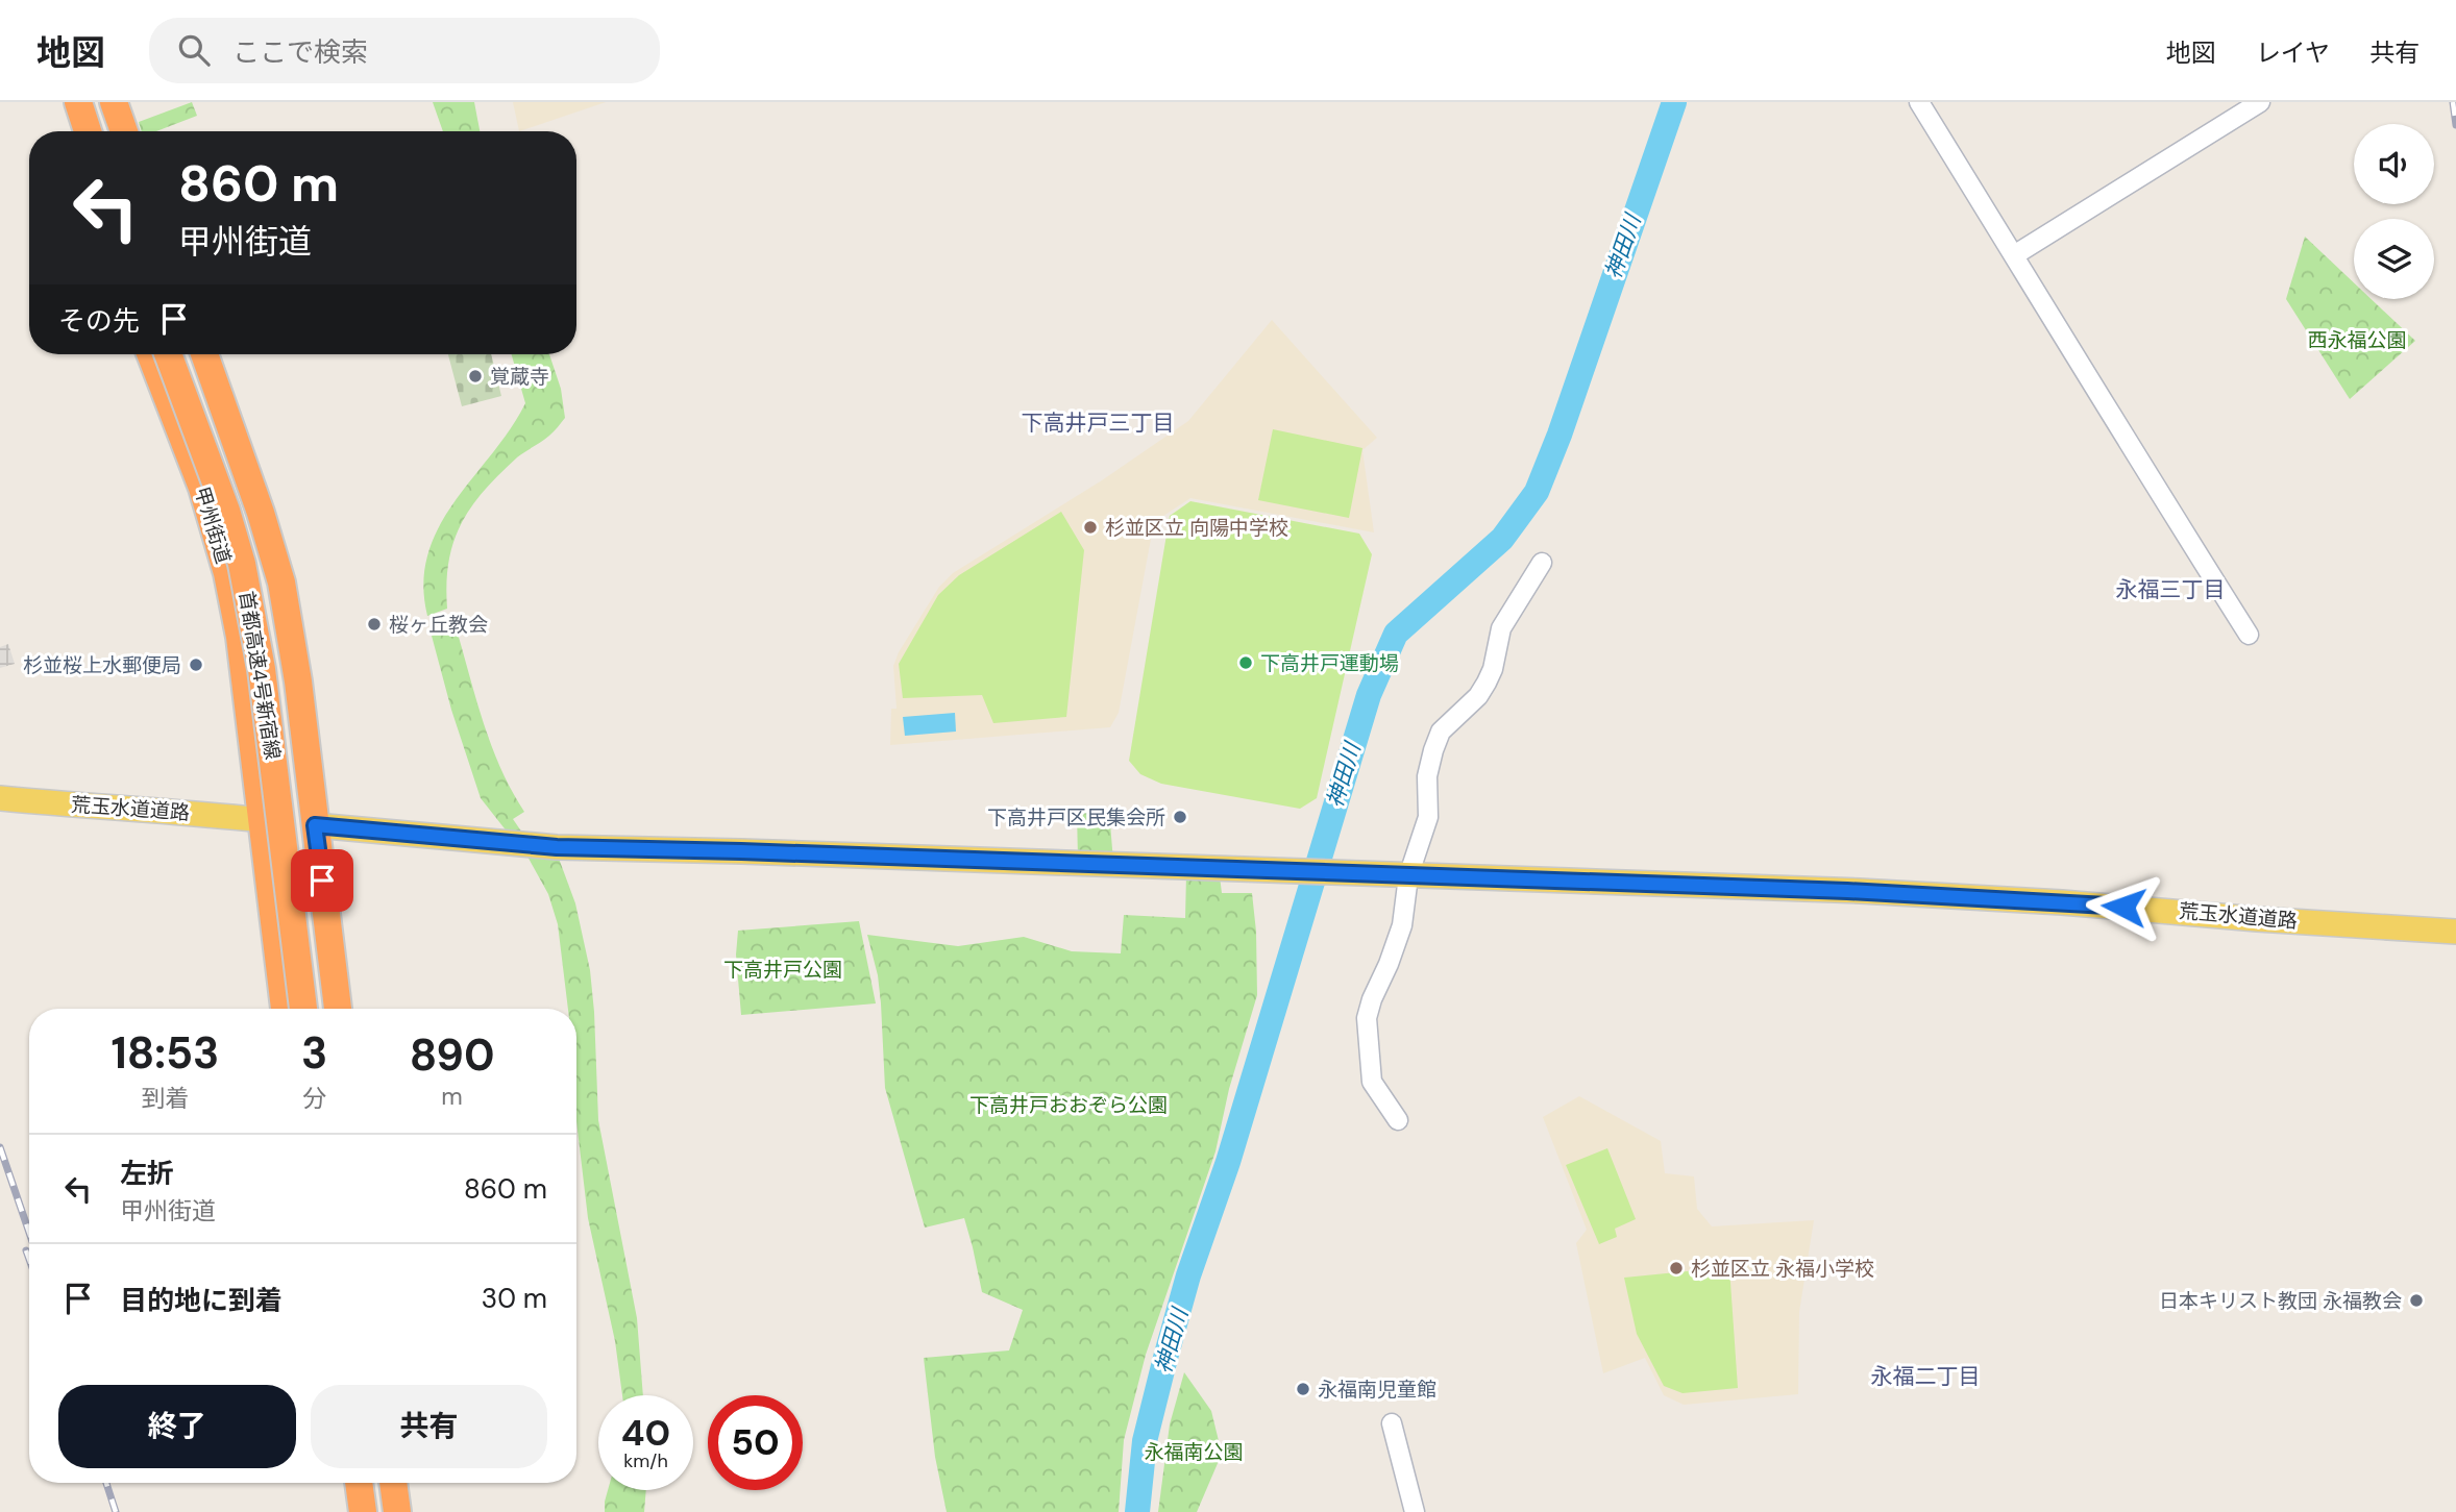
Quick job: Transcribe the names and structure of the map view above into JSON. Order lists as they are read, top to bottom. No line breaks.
{"streets":{"highway":["甲州街道","首都高速4号新宿線"],"main road":["荒玉水道道路"]},"crossings":[["甲州街道","荒玉水道道路"]],"districts":["下高井戸三丁目","永福三丁目","永福二丁目"],"water":["神田川"],"parks":["西永福公園","下高井戸公園","下高井戸おおぞら公園","永福南公園"],"places":["覚蔵寺","杉並区立 向陽中学校","桜ヶ丘教会","下高井戸運動場","杉並桜上水郵便局","下高井戸区民集会所","杉並区立 永福小学校","日本キリスト教団 永福教会","永福南児童館"],"page":{"header":"地図","search":"ここで検索","nav":["地図","レイヤ","共有"],"turn":["860 m","甲州街道"],"then":"その先","eta":["18:53","到着","3","分","890","m"],"list":[{"name":"左折","note":"甲州街道","value":"860 m"},{"name":"目的地に到着","value":"30 m"}],"buttons":["終了","共有"],"speed":"40 km/h","limit":"50"}}
